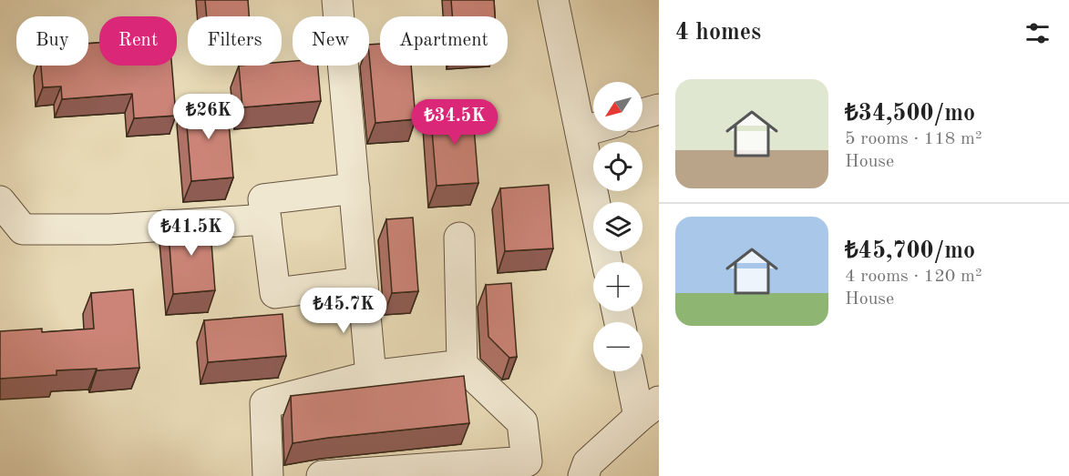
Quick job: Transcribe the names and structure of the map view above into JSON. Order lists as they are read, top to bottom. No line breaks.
{"north":"bottom left","page":{"heading":"4 homes","chip":["Buy","Rent","Filters","New","Apartment"],"list":[{"name":"₺34,500/mo","note":"5 rooms · 118 m² · House"},{"name":"₺45,700/mo","note":"4 rooms · 120 m² · House"}],"map_buttons":["+","−"],"price":["₺26K","₺34.5K","₺41.5K","₺45.7K"]}}
